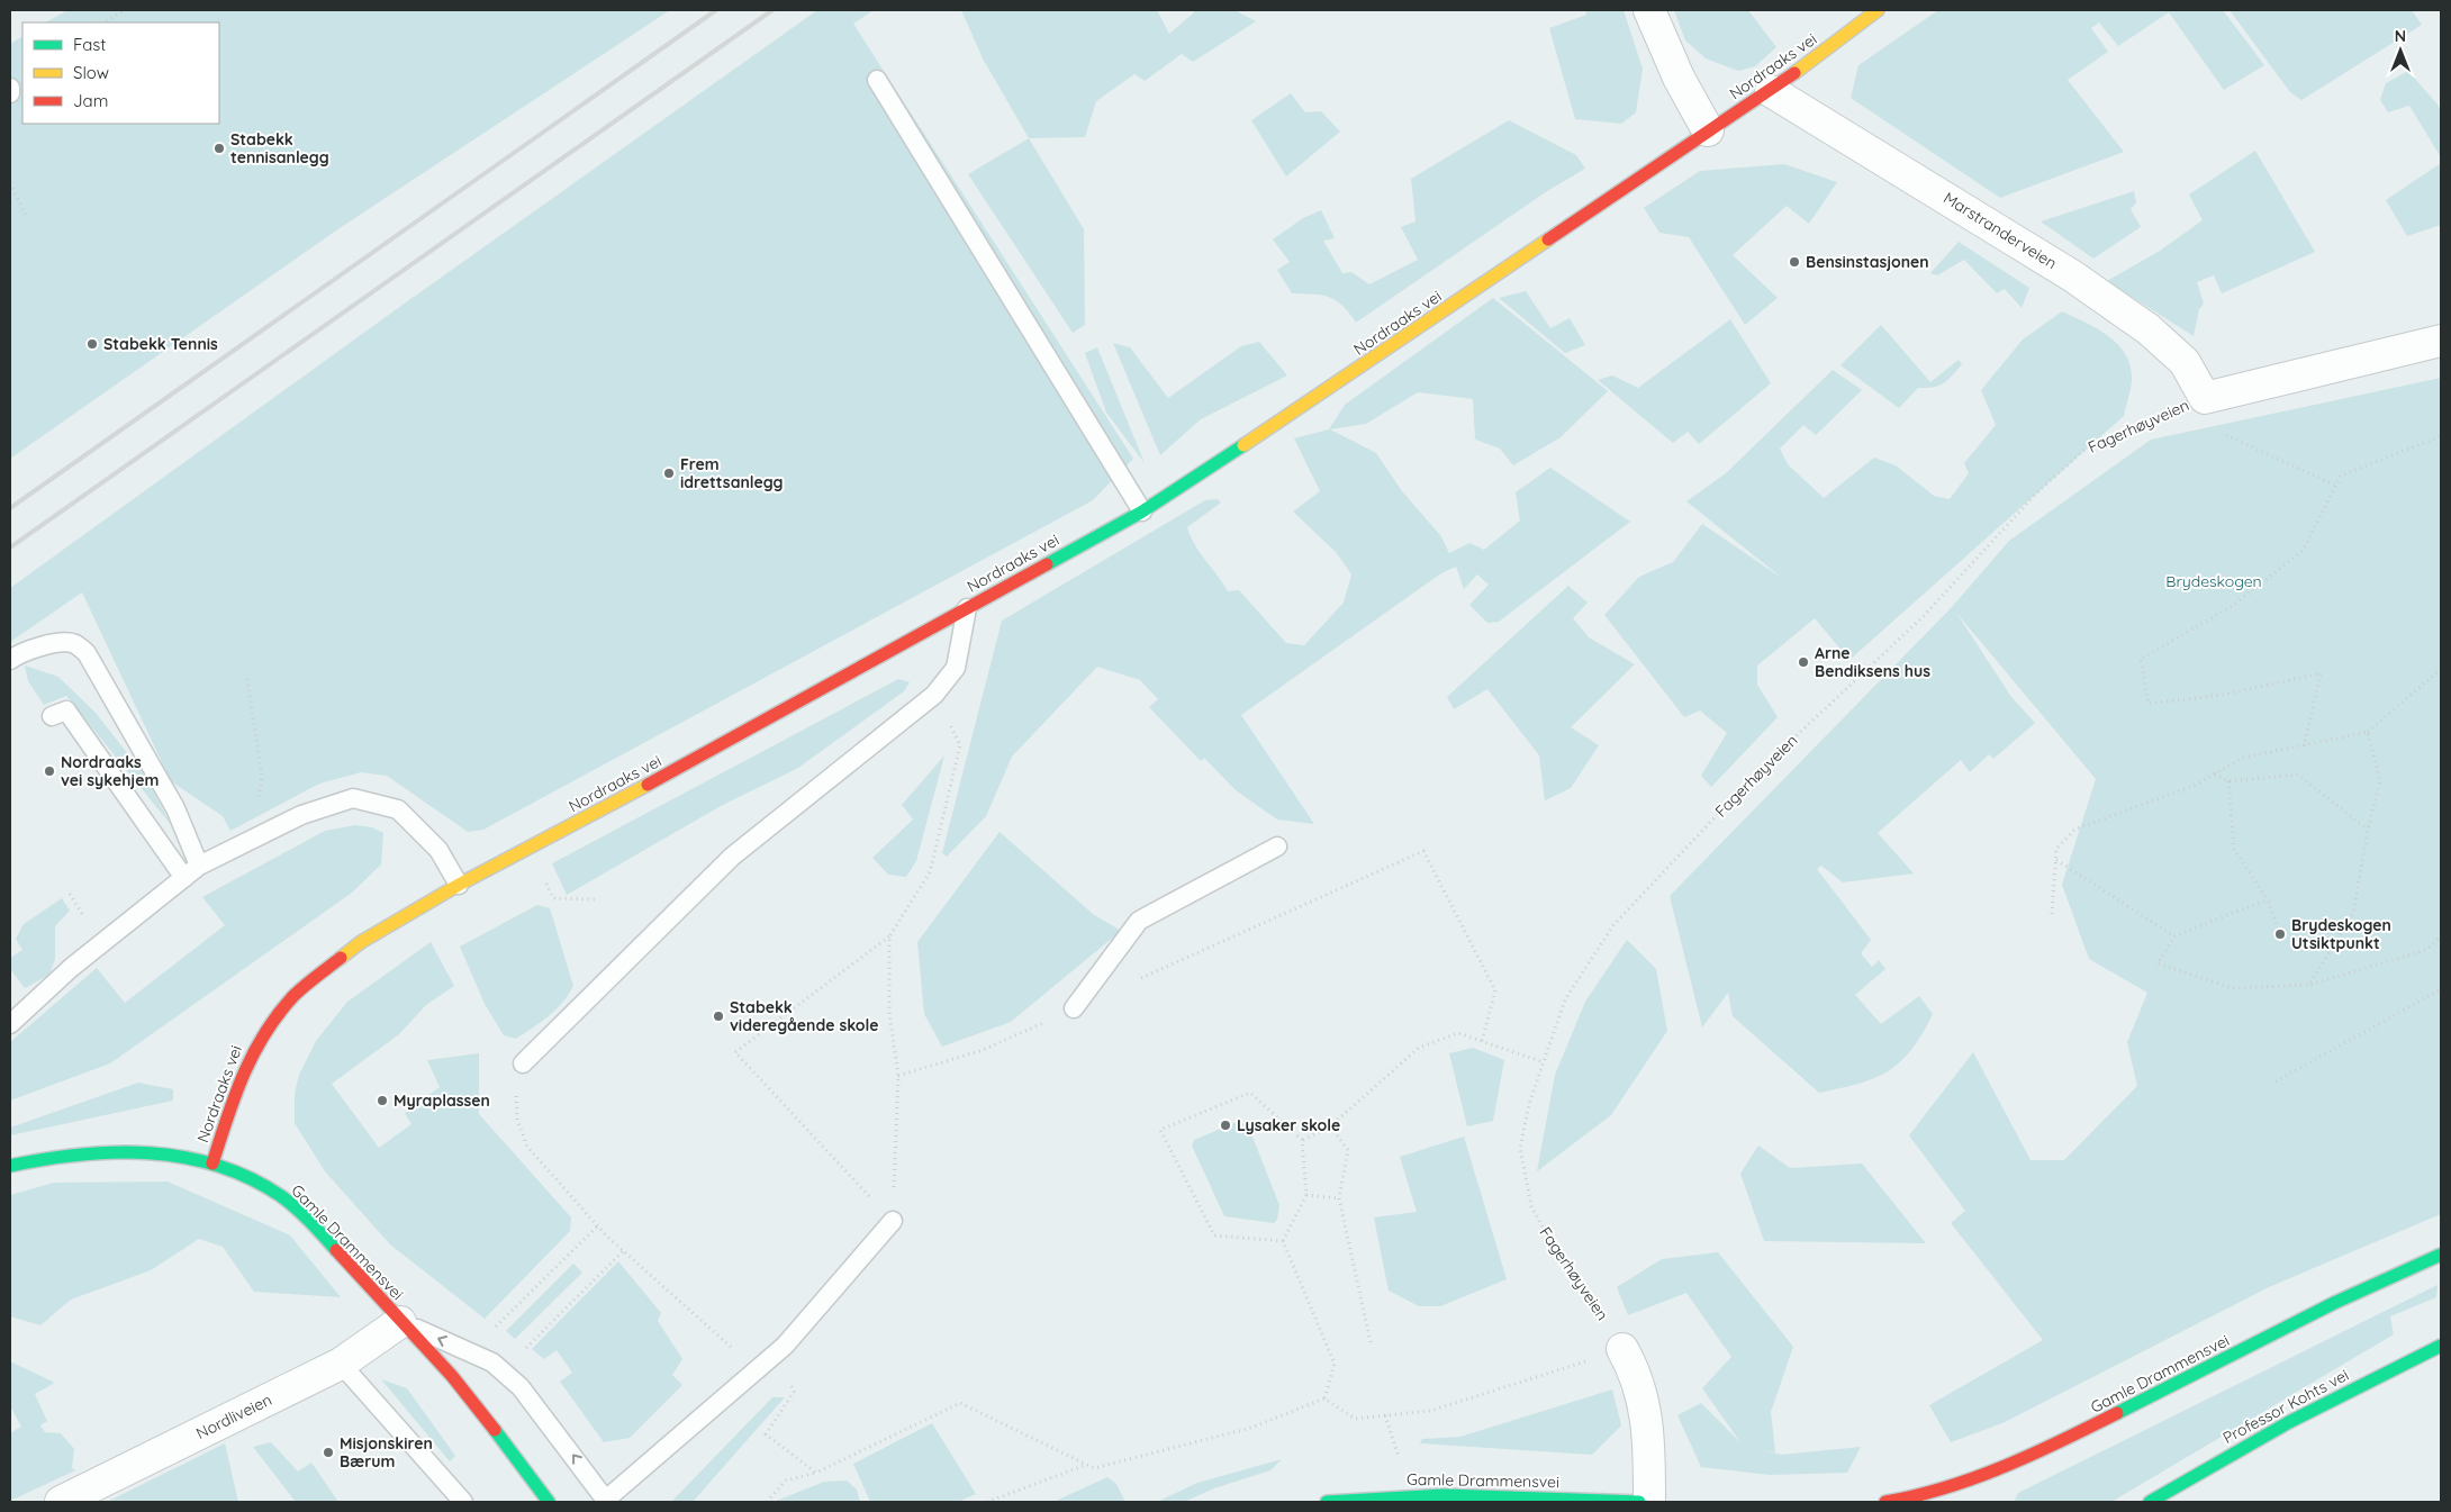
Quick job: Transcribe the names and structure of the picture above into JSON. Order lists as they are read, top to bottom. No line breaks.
{"streets":{"street":["Nordraaks vei","Marstranderveien","Fagerhøyveien","Gamle Drammensvei","Professor Kohts vei","Nordliveien"]},"crossings":[["Nordraaks vei","Marstranderveien"],["Nordraaks vei","Gamle Drammensvei"],["Marstranderveien","Fagerhøyveien"],["Gamle Drammensvei","Nordliveien"]],"parks":["Brydeskogen"],"places":["Stabekk tennisanlegg","Bensinstasjonen","Stabekk Tennis","Frem idrettsanlegg","Arne Bendiksens hus","Nordraaks vei sykehjem","Brydeskogen Utsiktpunkt","Stabekk videregående skole","Myraplassen","Lysaker skole","Misjonskiren Bærum"],"legend":["Fast","Slow","Jam"],"north":"top"}
